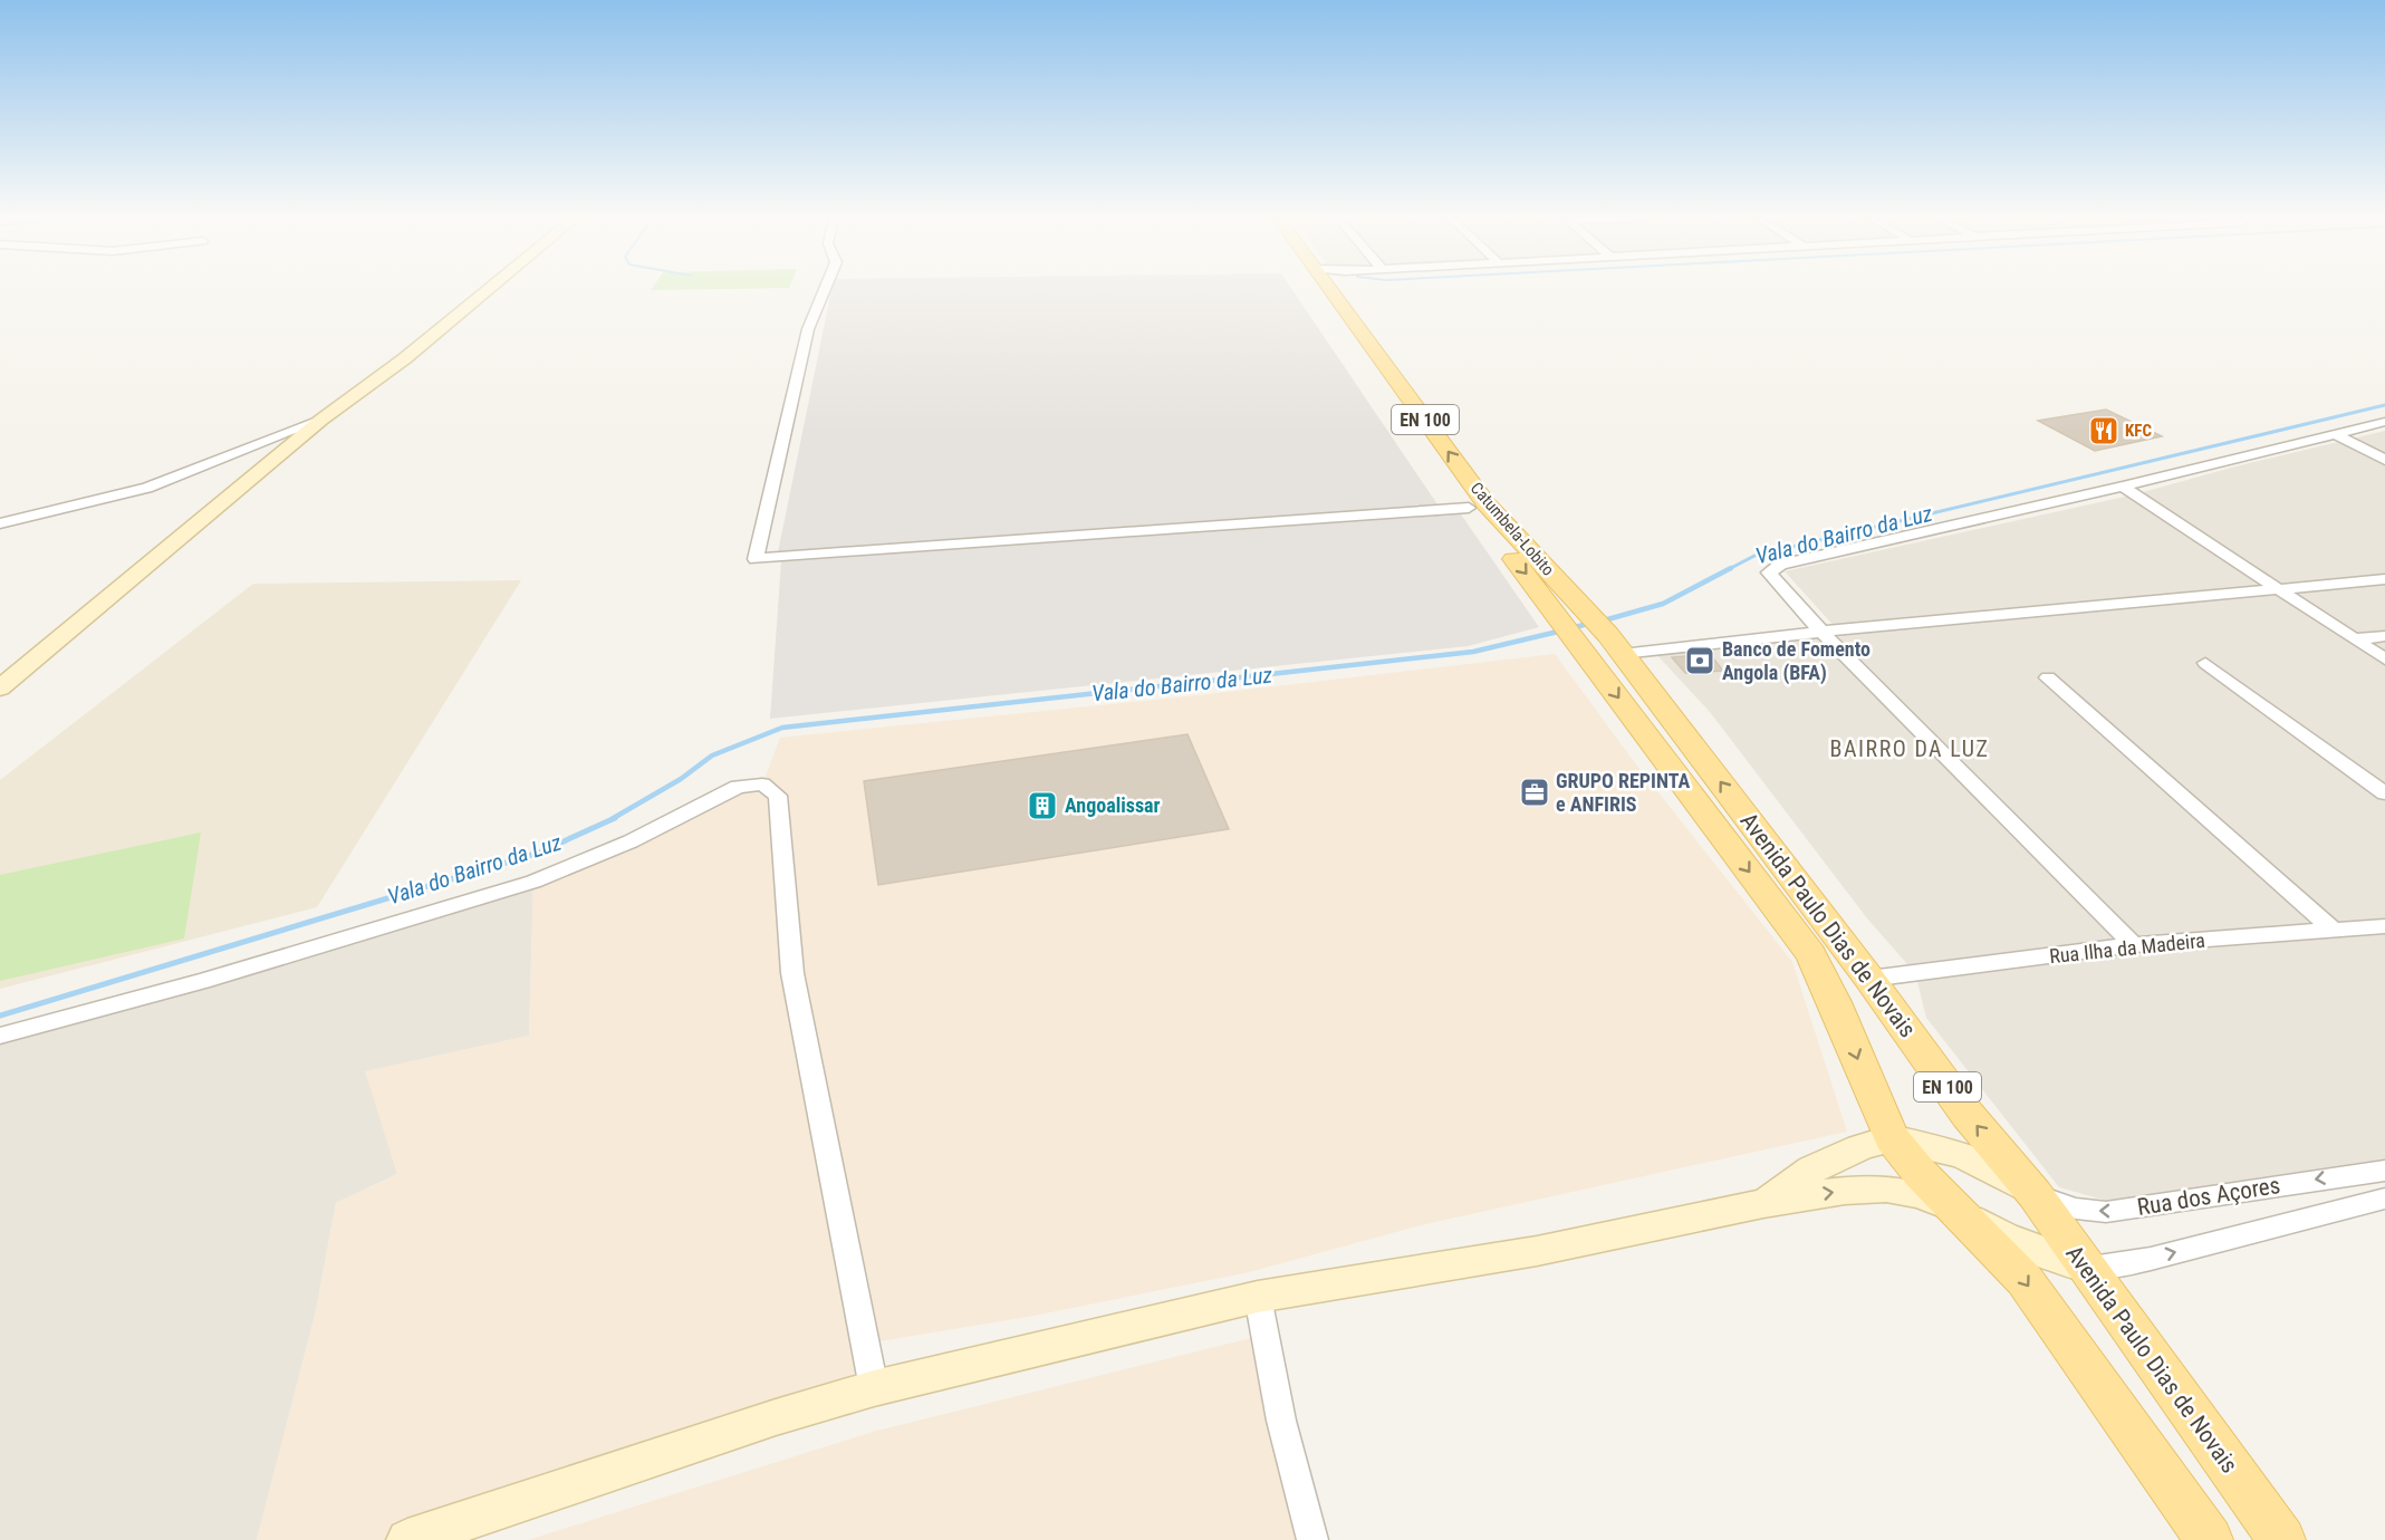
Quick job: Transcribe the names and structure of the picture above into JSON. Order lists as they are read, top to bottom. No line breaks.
{"streets":{"main road":["EN 100","Catumbela-Lobito","Avenida Paulo Dias de Novais"],"street":["Rua Ilha da Madeira","Rua dos Açores"]},"crossings":[["Catumbela-Lobito","Avenida Paulo Dias de Novais"],["Avenida Paulo Dias de Novais","Rua Ilha da Madeira"],["Avenida Paulo Dias de Novais","Rua dos Açores"]],"districts":["BAIRRO DA LUZ"],"water":["Vala do Bairro da Luz"],"places":{"restaurant":["KFC"],"bank":["Banco de Fomento Angola (BFA)"],"office":["GRUPO REPINTA e ANFIRIS"],"building":["Angoalissar"]}}
